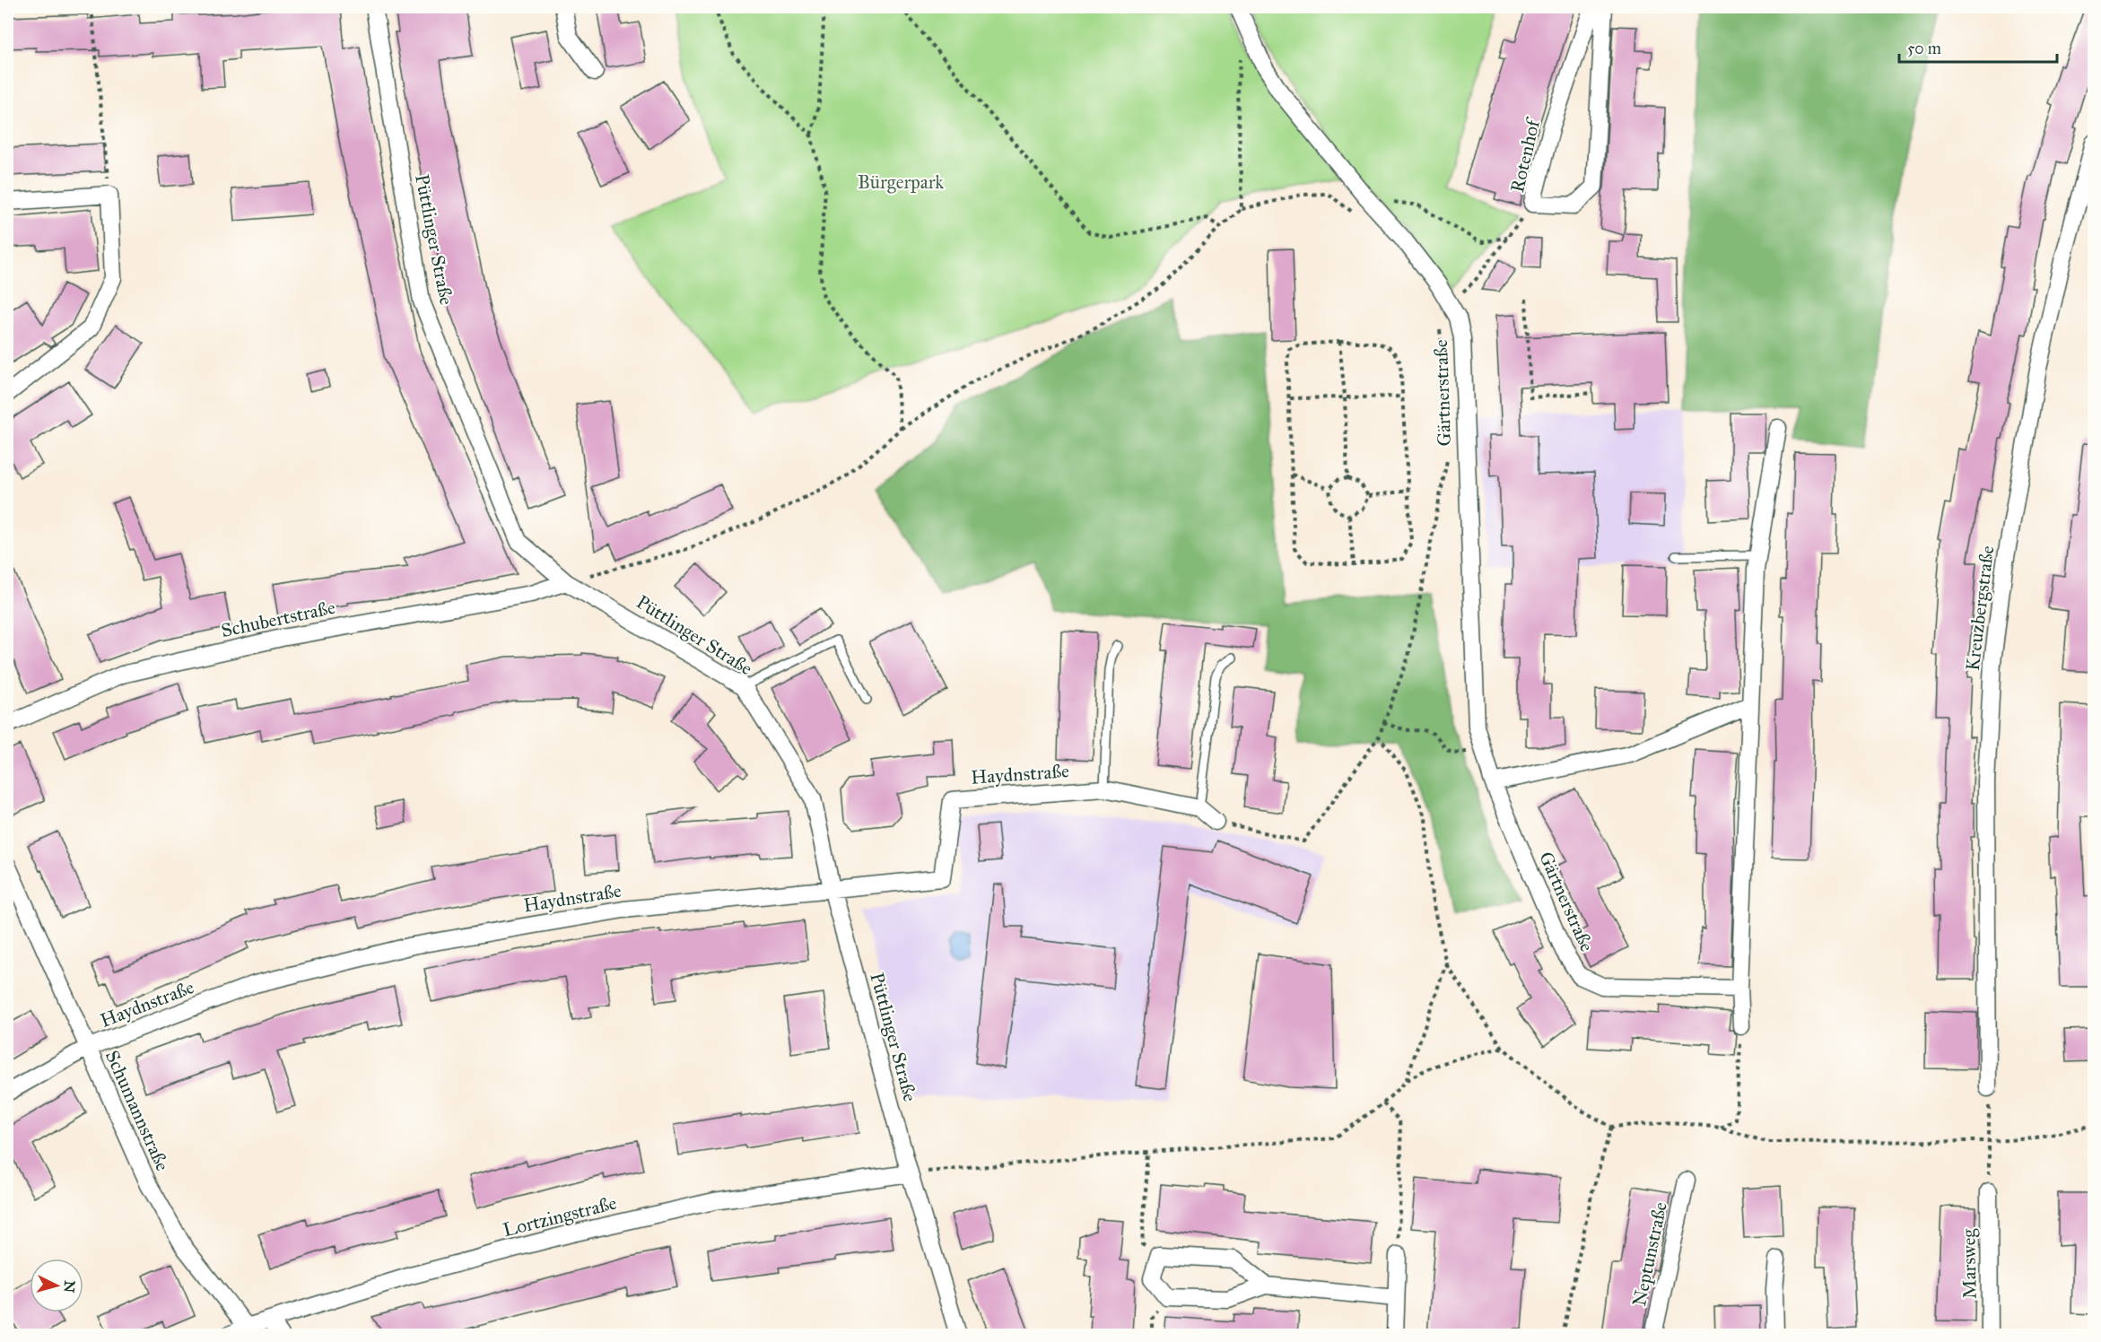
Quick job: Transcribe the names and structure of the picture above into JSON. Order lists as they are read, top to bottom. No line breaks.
{"streets":{"street":["Rotenhof","Püttlinger Straße","Gärtnerstraße","Kreuzbergstraße","Schubertstraße","Haydnstraße","Schumannstraße","Lortzingstraße","Neptunstraße","Marsweg"]},"crossings":[["Püttlinger Straße","Schubertstraße"],["Püttlinger Straße","Haydnstraße"],["Püttlinger Straße","Lortzingstraße"],["Haydnstraße","Schumannstraße"],["Schumannstraße","Lortzingstraße"]],"parks":["Bürgerpark"],"scale_bar":"50 m","north":"right"}
